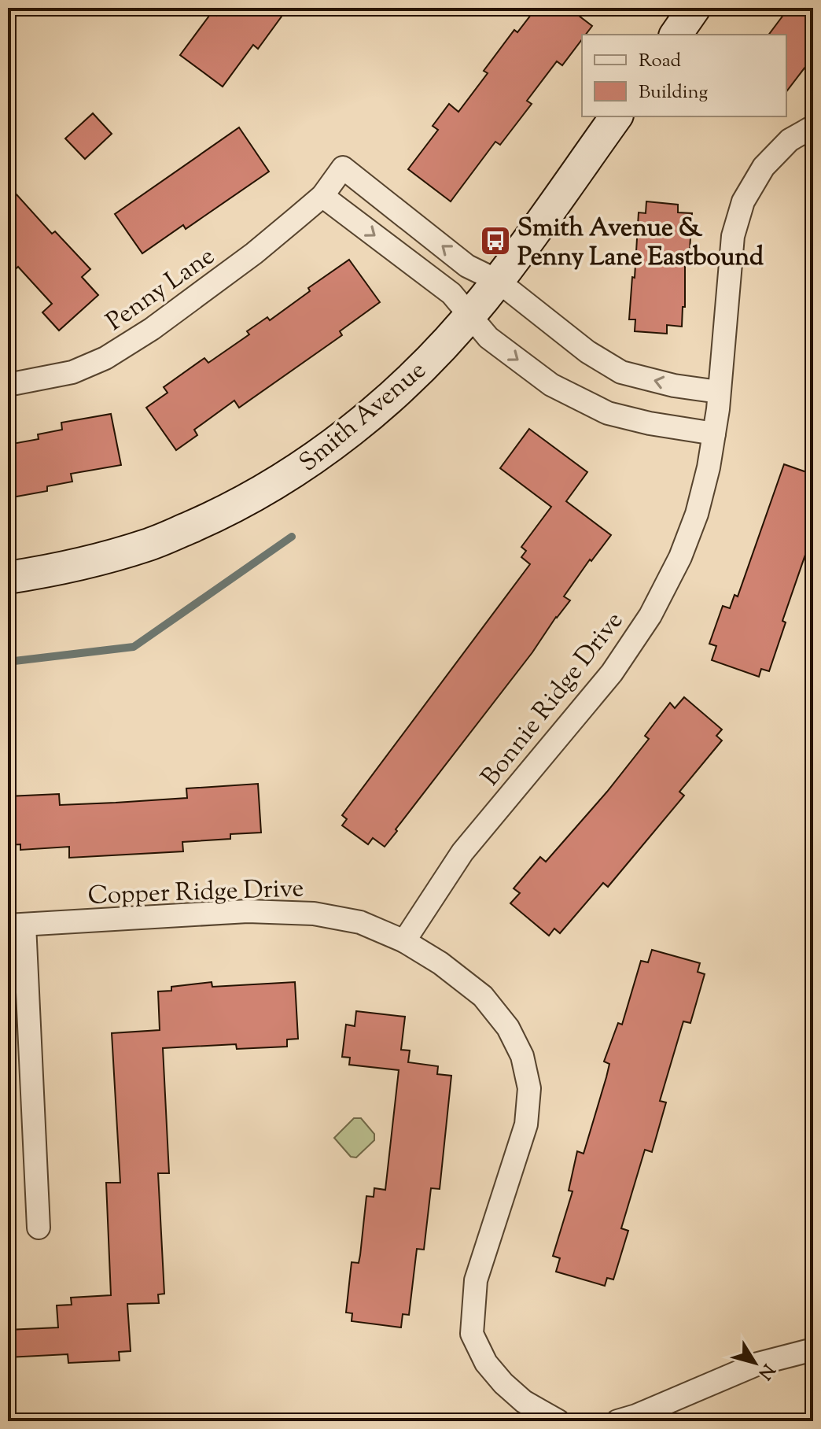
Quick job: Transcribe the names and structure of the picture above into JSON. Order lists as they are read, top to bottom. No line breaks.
{"streets":{"main road":["Smith Avenue"],"street":["Penny Lane","Bonnie Ridge Drive","Copper Ridge Drive"]},"crossings":[["Penny Lane","Smith Avenue"],["Bonnie Ridge Drive","Copper Ridge Drive"]],"places":{"bus stop":["Smith Avenue & Penny Lane Eastbound"]},"legend":["Road","Building"],"north":"bottom right"}
